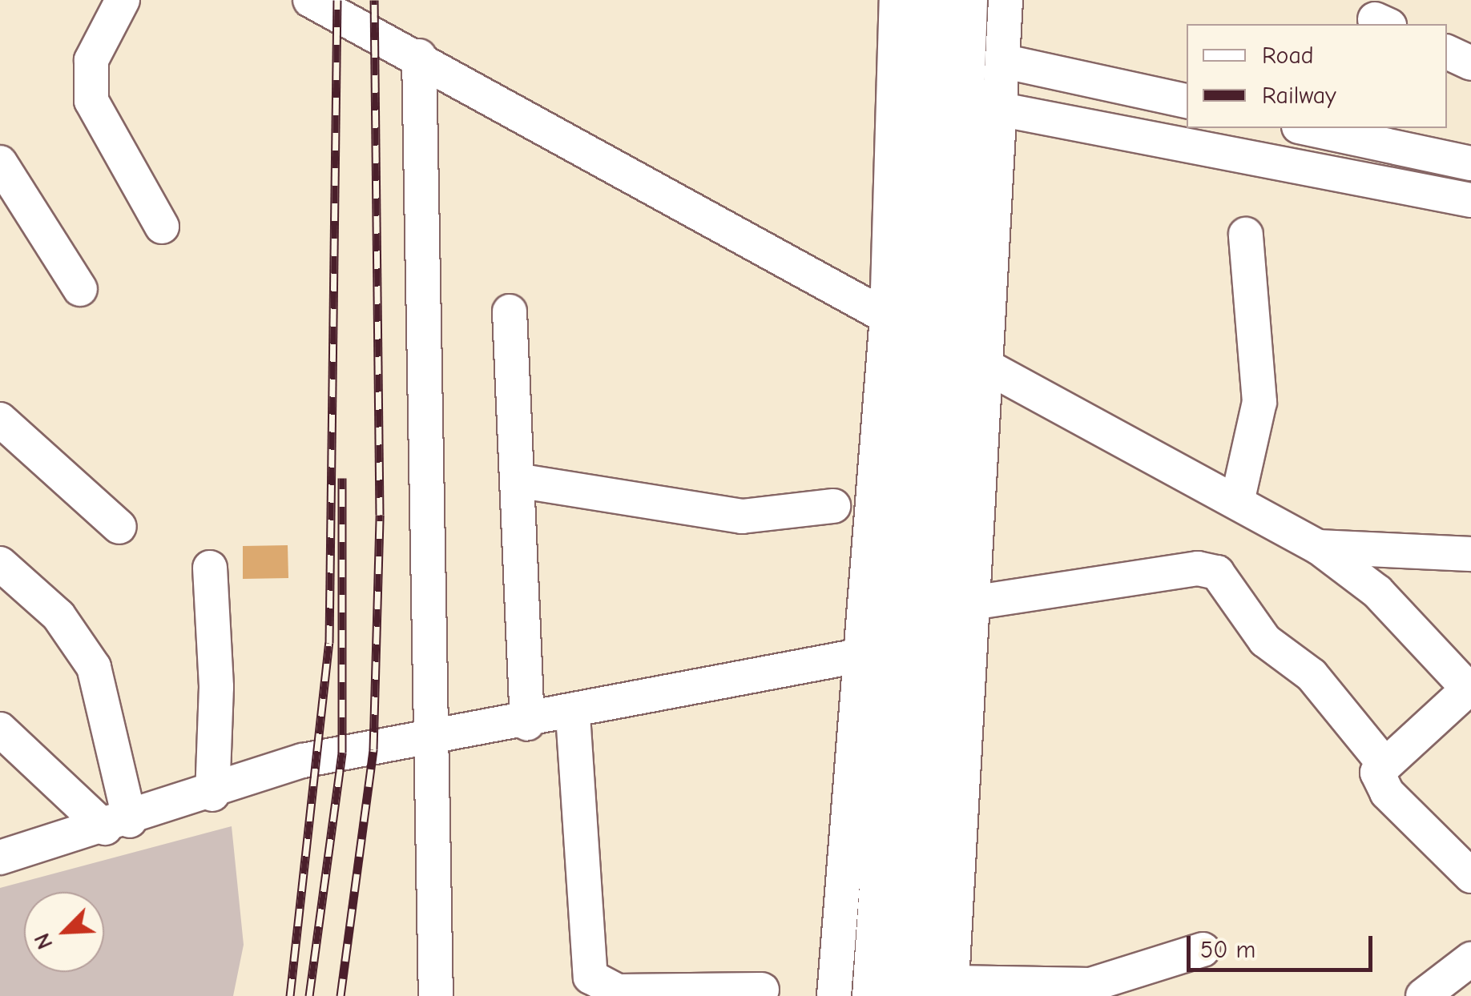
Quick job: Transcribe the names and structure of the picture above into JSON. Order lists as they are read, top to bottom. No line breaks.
{"legend":["Road","Railway"],"scale_bar":"50 m","north":"bottom left"}
